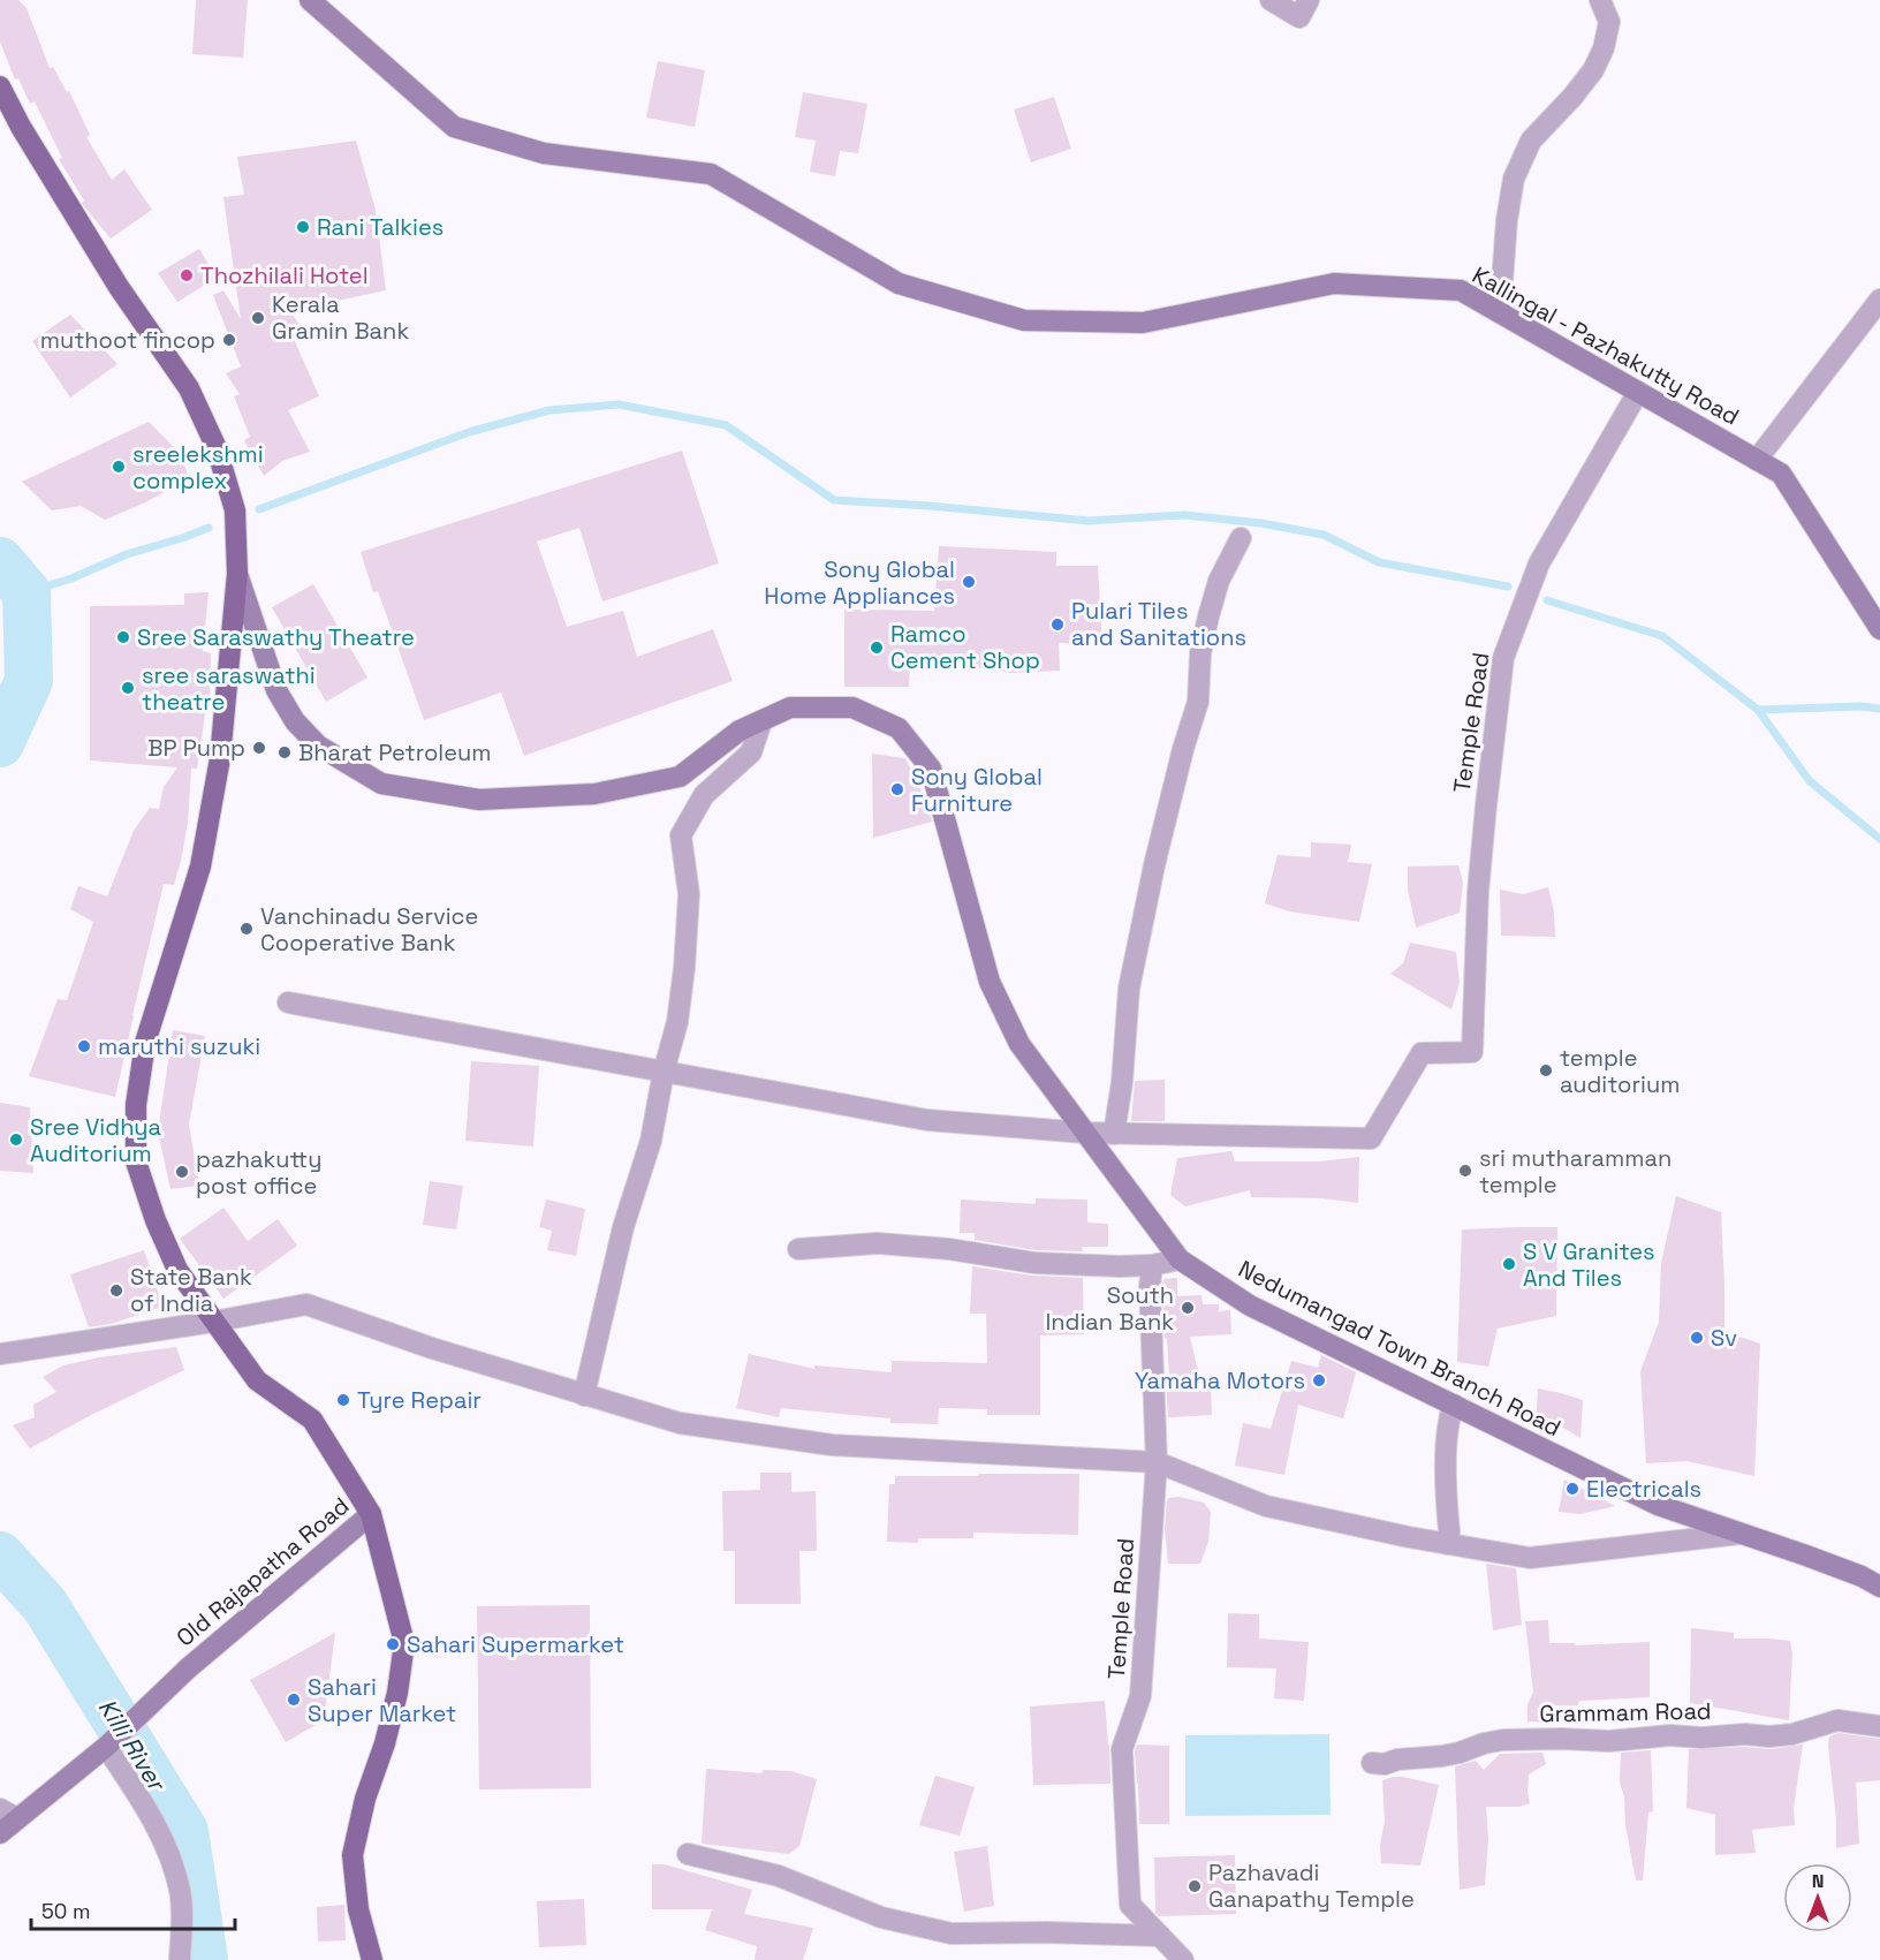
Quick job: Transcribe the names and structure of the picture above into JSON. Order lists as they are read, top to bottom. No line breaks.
{"streets":{"main road":["Kallingal - Pazhakutty Road","Nedumangad Town Branch Road","Old Rajapatha Road"],"street":["Temple Road","Grammam Road"]},"crossings":[["Kallingal - Pazhakutty Road","Temple Road"]],"water":["Killi River"],"places":["Rani Talkies","Thozhilali Hotel","Kerala Gramin Bank","muthoot fincop","sreelekshmi complex","Sony Global Home Appliances","Pulari Tiles and Sanitations","Sree Saraswathy Theatre","Ramco Cement Shop","sree saraswathi theatre","BP Pump","Bharat Petroleum","Sony Global Furniture","Vanchinadu Service Cooperative Bank","maruthi suzuki","temple auditorium","Sree Vidhya Auditorium","sri mutharamman temple","pazhakutty post office","S V Granites And Tiles","State Bank of India","South Indian Bank","Sv","Yamaha Motors","Tyre Repair","Electricals","Sahari Supermarket","Sahari Super Market","Pazhavadi Ganapathy Temple"],"scale_bar":"50 m","north":"top"}
